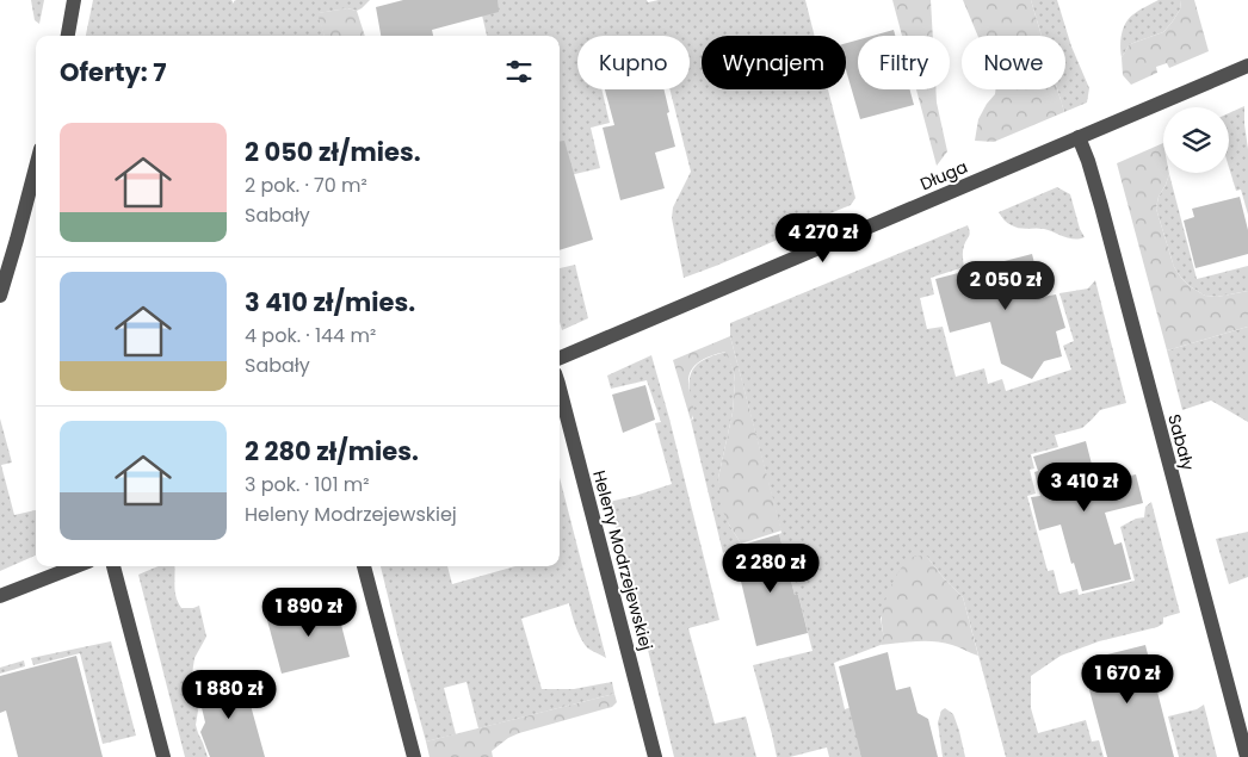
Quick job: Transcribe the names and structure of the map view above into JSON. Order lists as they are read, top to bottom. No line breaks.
{"streets":{"street":["Długa","Sabały","Heleny Modrzejewskiej"]},"crossings":[["Długa","Sabały"]],"page":{"chip":["Kupno","Wynajem","Filtry","Nowe"],"heading":"Oferty: 7","list":[{"name":"2 050 zł/mies.","note":"2 pok. · 70 m² · Sabały"},{"name":"3 410 zł/mies.","note":"4 pok. · 144 m² · Sabały"},{"name":"2 280 zł/mies.","note":"3 pok. · 101 m² · Heleny Modrzejewskiej"}],"price":["4 270 zł","2 050 zł","3 410 zł","2 280 zł","1 890 zł","1 670 zł","1 880 zł"]}}
